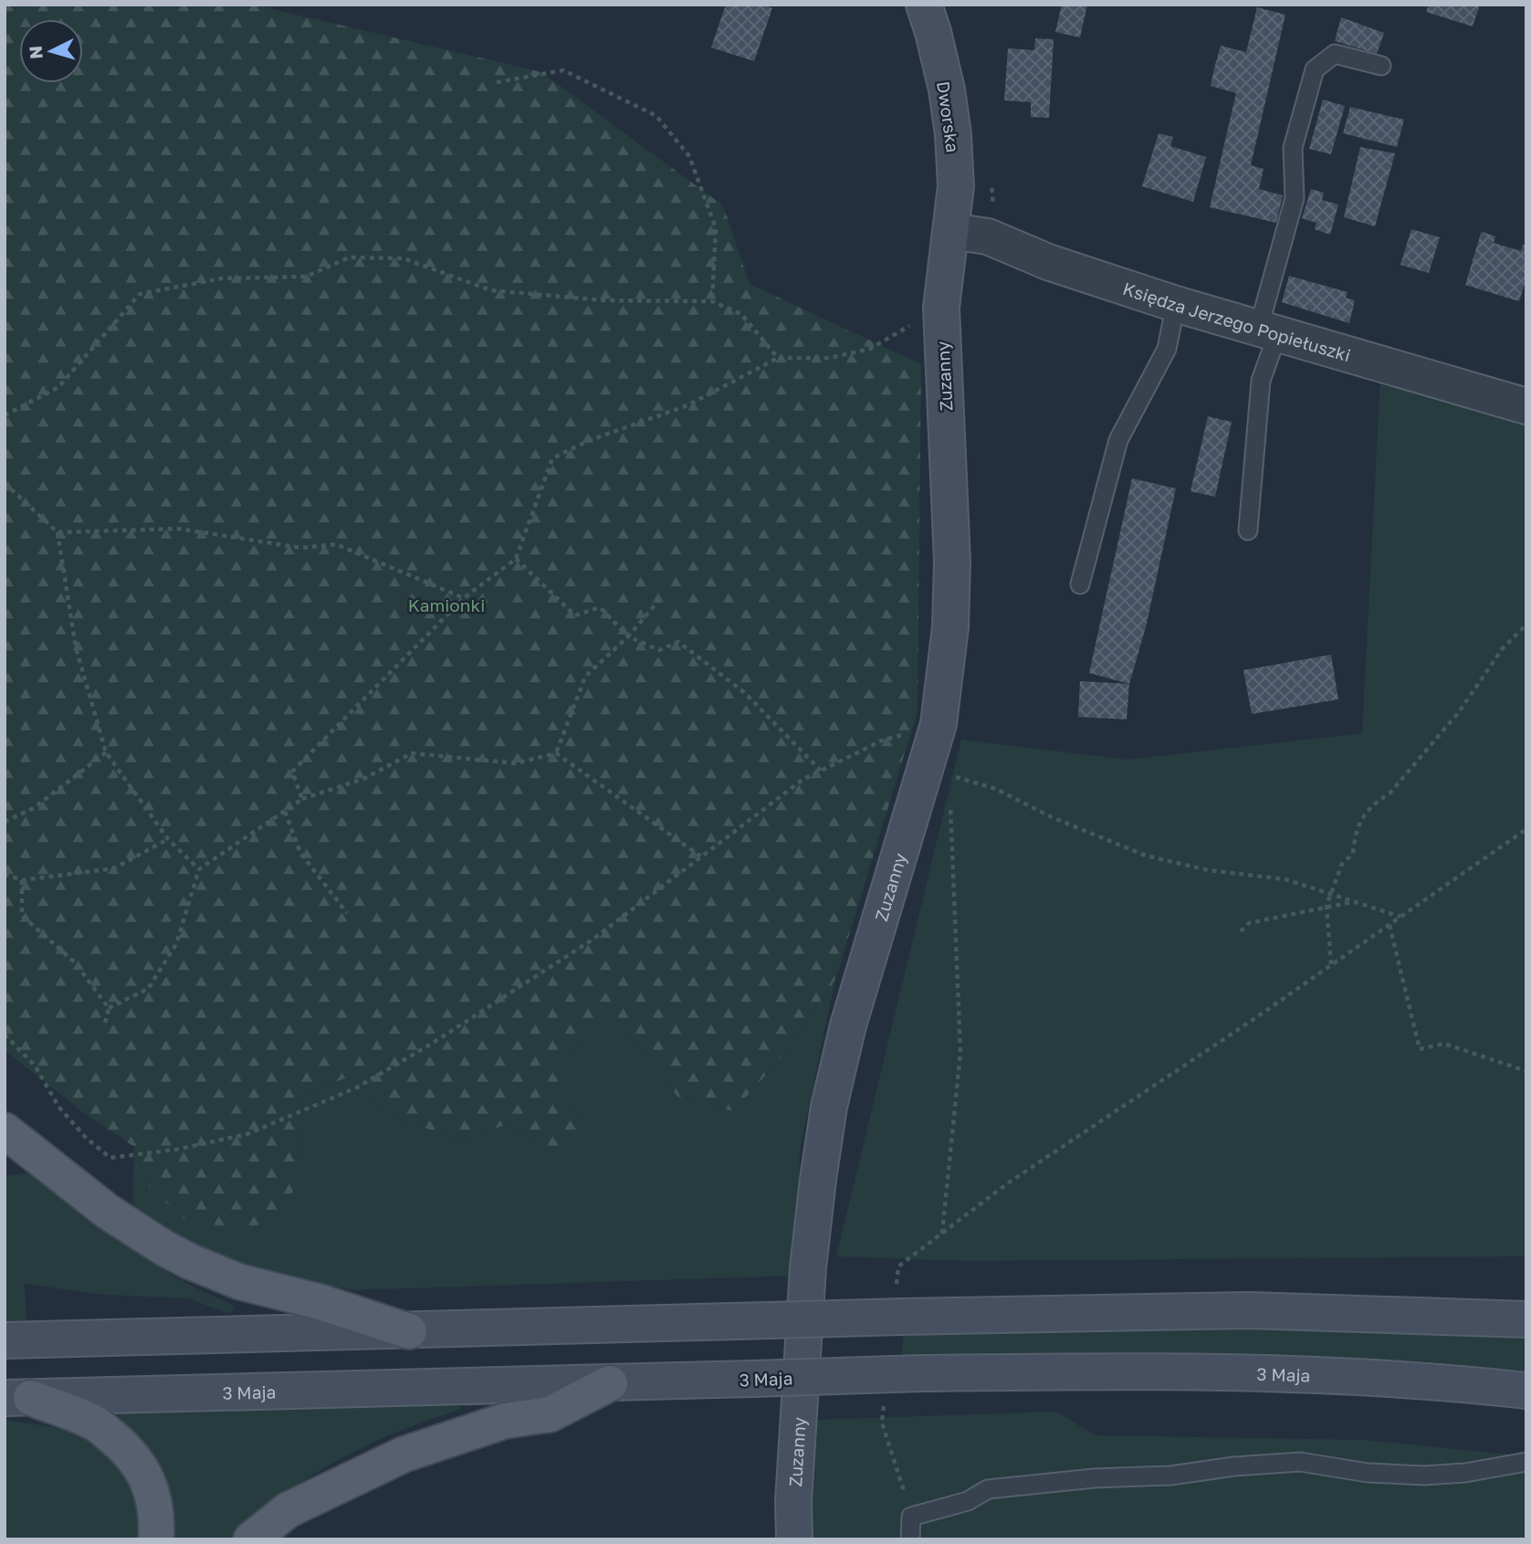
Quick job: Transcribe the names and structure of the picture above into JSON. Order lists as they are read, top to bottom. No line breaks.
{"streets":{"main road":["Dworska","Zuzanny","3 Maja"],"street":["Księdza Jerzego Popiełuszki"]},"crossings":[["Dworska","Księdza Jerzego Popiełuszki"],["Dworska","Zuzanny"],["Księdza Jerzego Popiełuszki","Zuzanny"]],"parks":["Kamionki"],"north":"left"}
